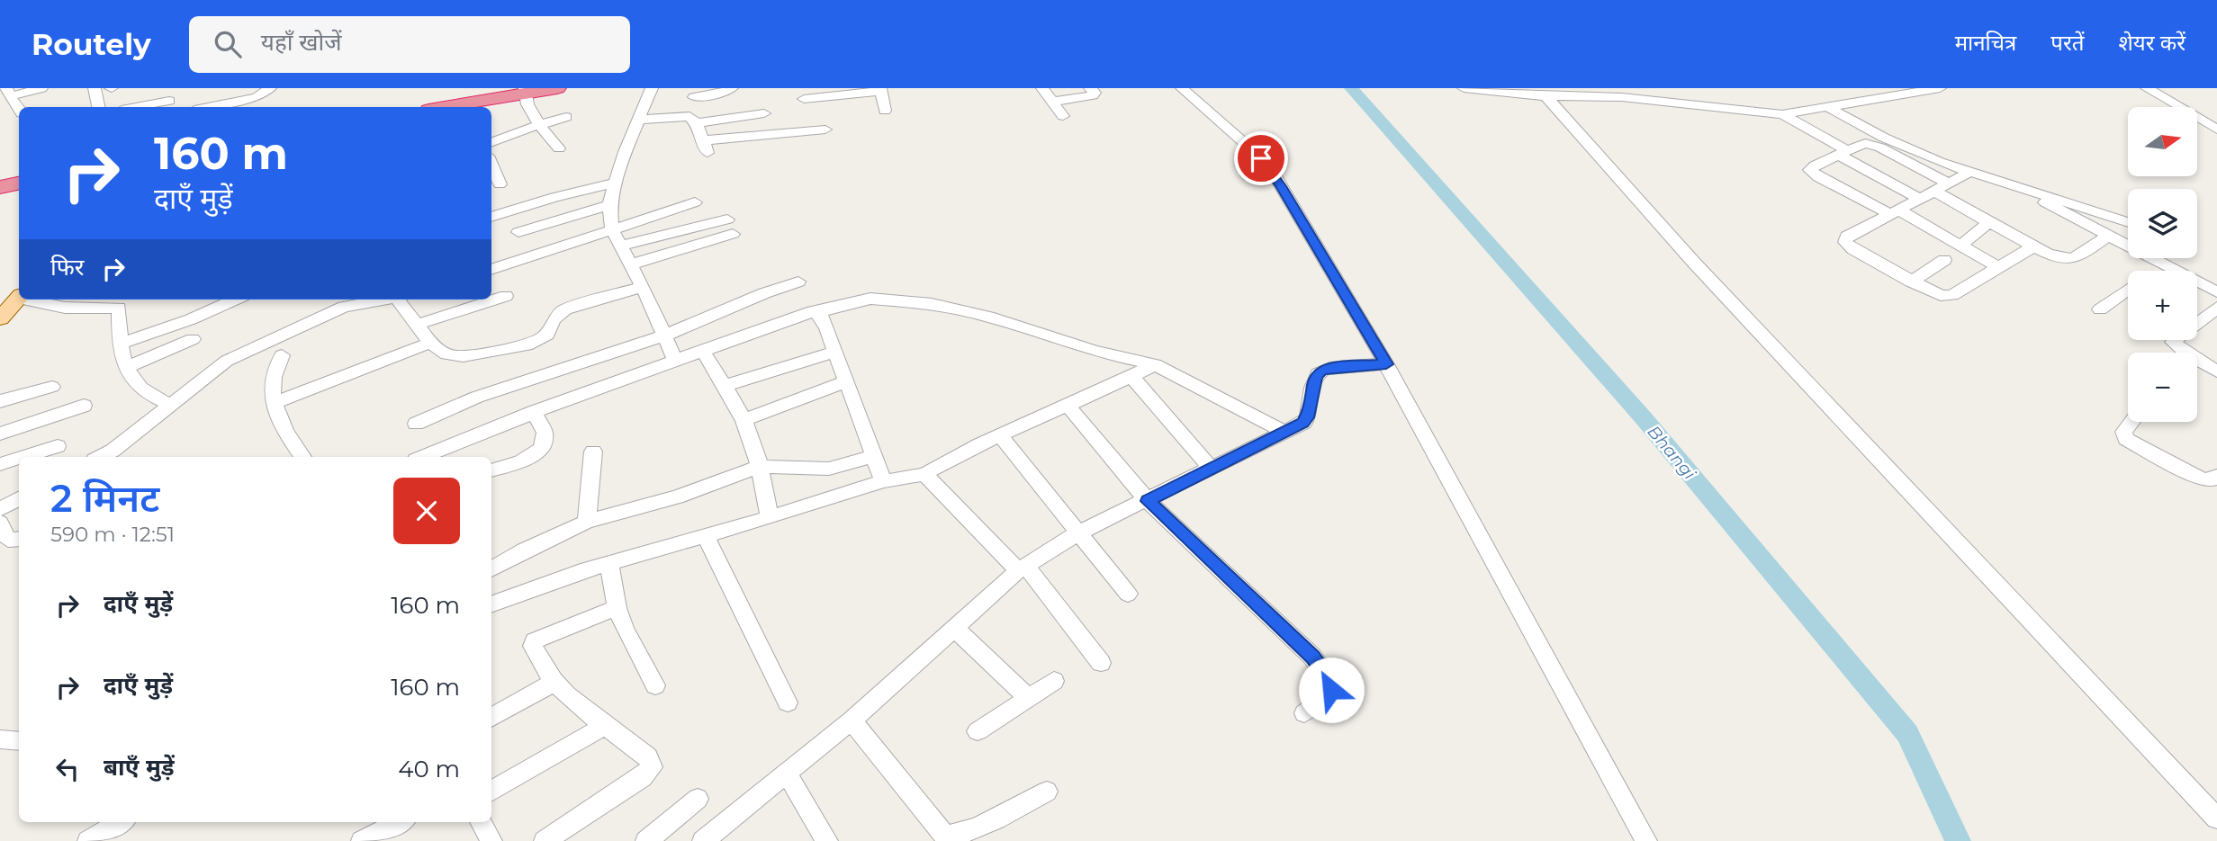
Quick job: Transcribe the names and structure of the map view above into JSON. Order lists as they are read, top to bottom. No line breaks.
{"water":["Bhangi"],"north":"right","page":{"header":"Routely","search":"यहाँ खोजें","nav":["मानचित्र","परतें","शेयर करें"],"map_buttons":["+","−"],"turn":["160 m","दाएँ मुड़ें"],"then":"फिर","heading":["2 मिनट","590 m · 12:51"],"list":[{"name":"दाएँ मुड़ें","value":"160 m"},{"name":"दाएँ मुड़ें","value":"160 m"},{"name":"बाएँ मुड़ें","value":"40 m"}]}}
